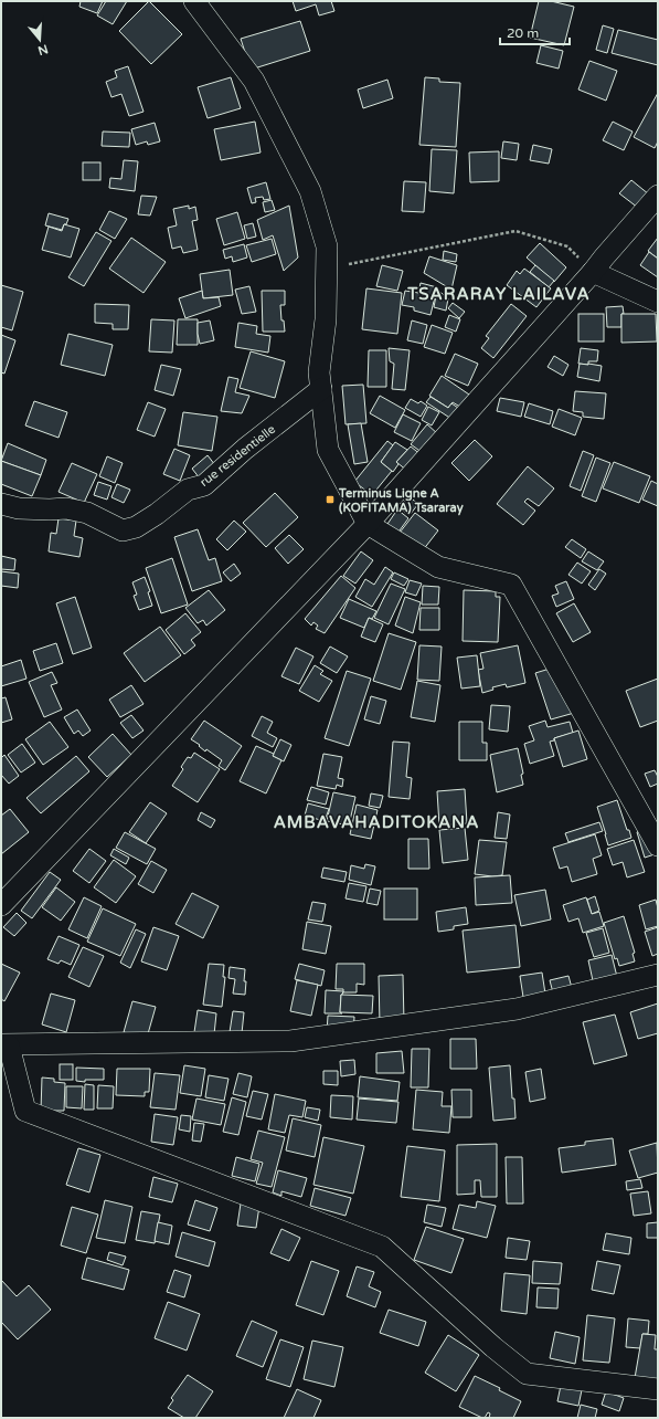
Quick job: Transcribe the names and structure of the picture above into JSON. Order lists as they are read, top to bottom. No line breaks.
{"streets":{"street":["rue residentielle"]},"districts":["TSARARAY LAILAVA","AMBAVAHADITOKANA"],"places":{"transit":["Terminus Ligne A (KOFITAMA) Tsararay"]},"scale_bar":"20 m","north":"bottom"}
